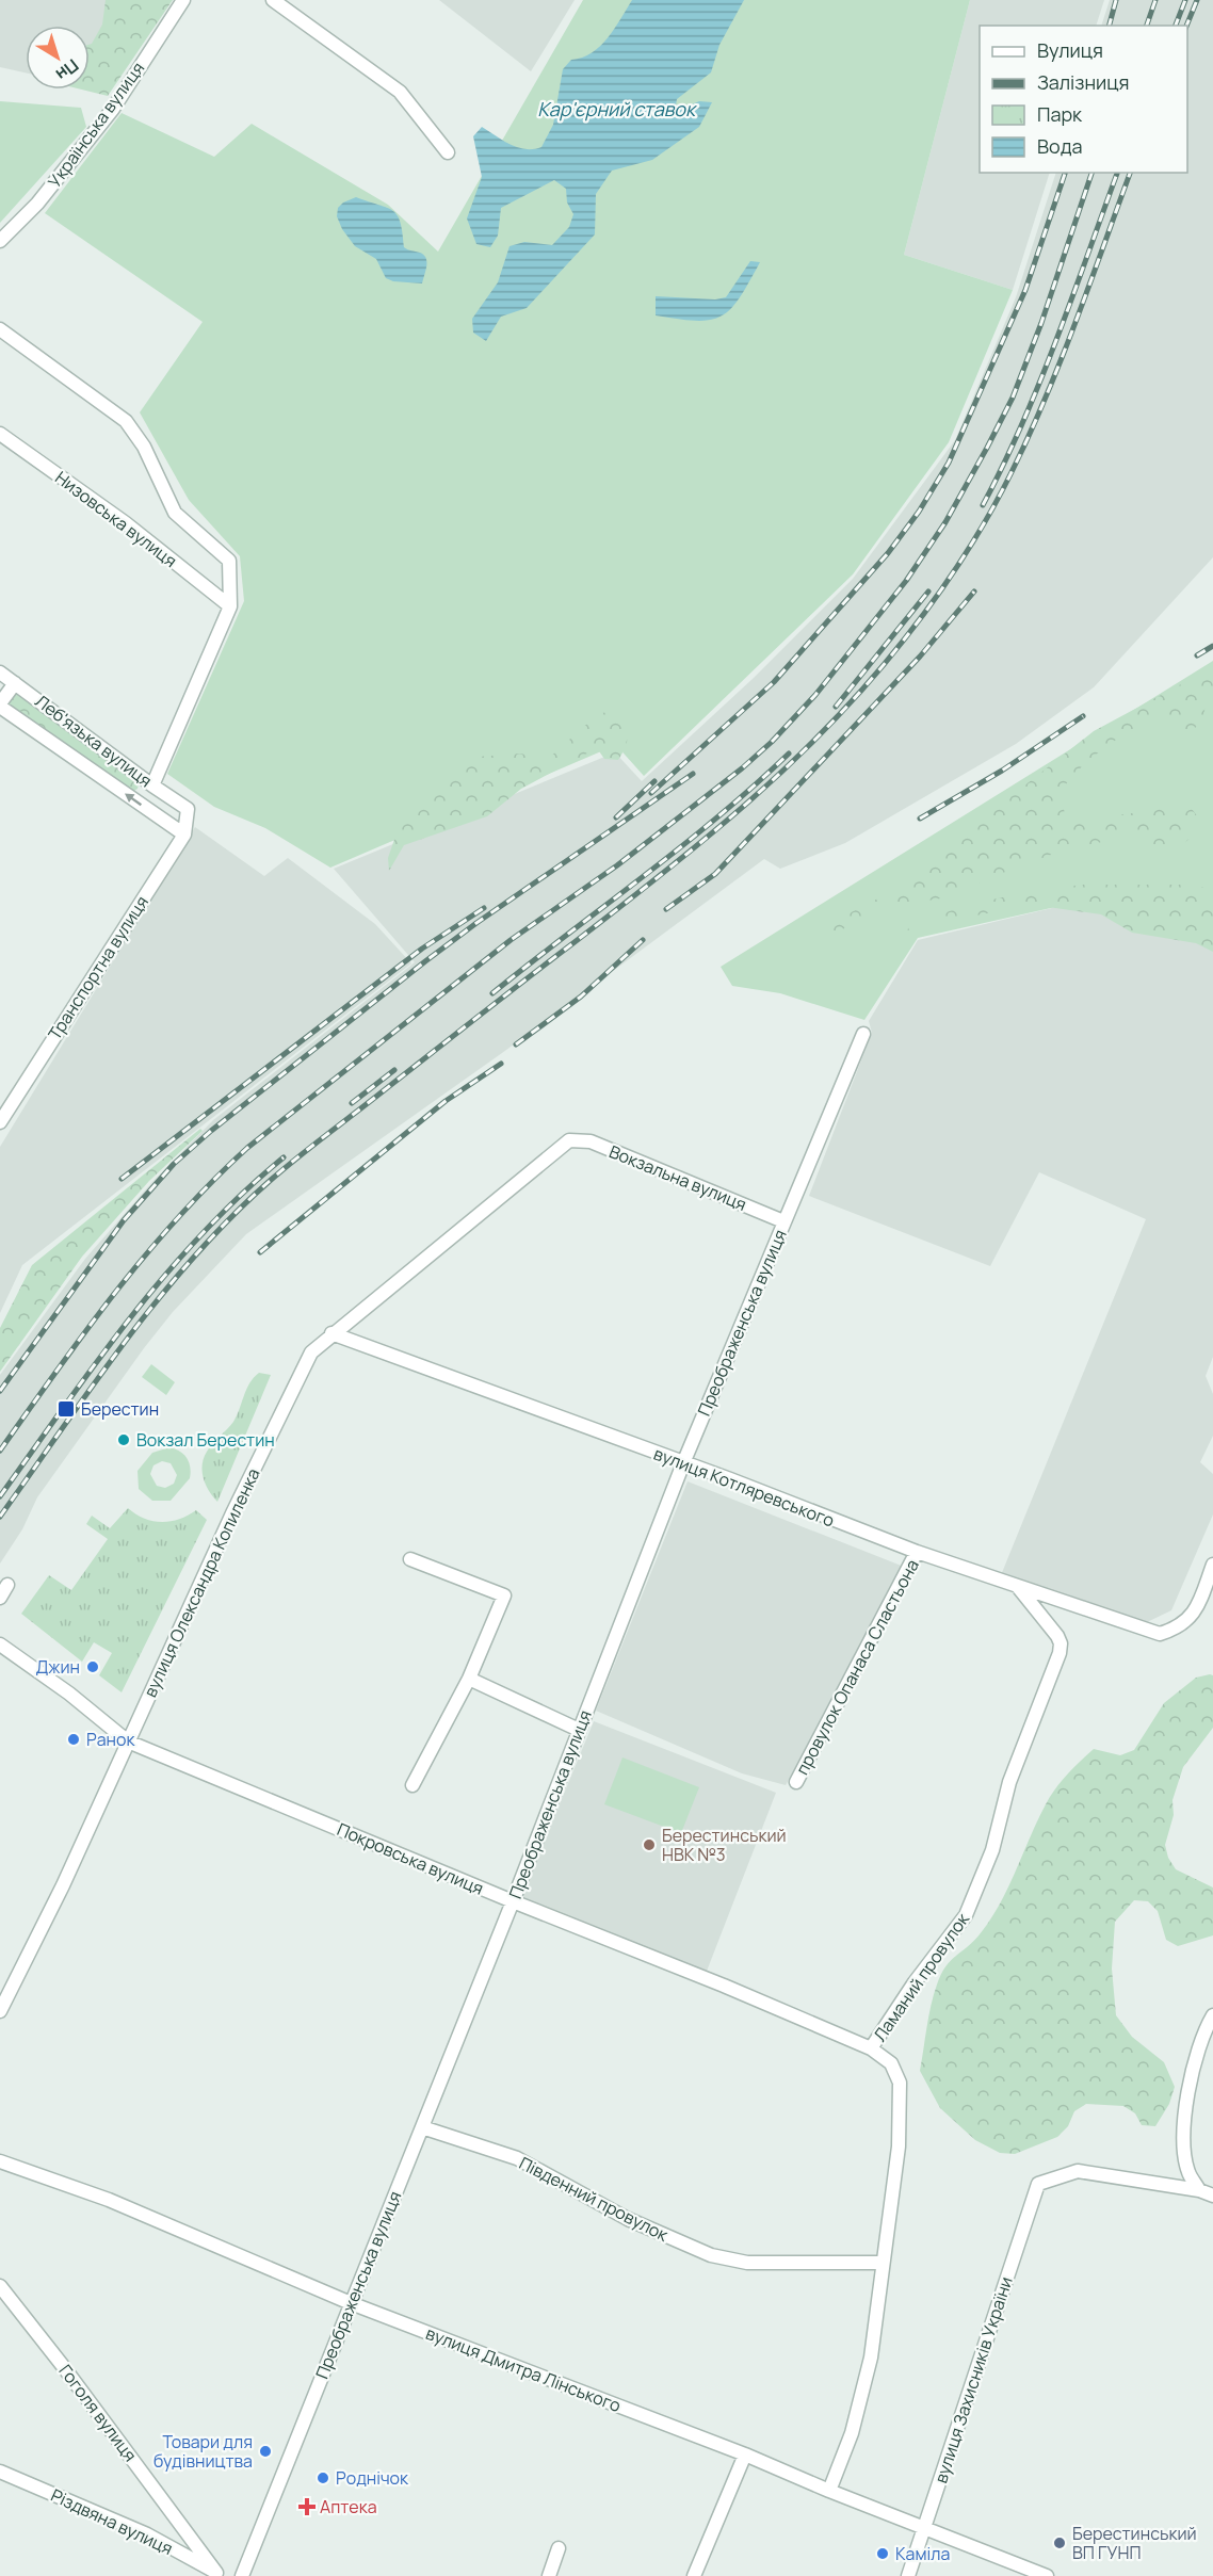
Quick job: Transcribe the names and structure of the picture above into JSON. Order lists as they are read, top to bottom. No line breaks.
{"streets":{"street":["Українська вулиця","Низовська вулиця","Леб'язька вулиця","Транспортна вулиця","Вокзальна вулиця","Преображенська вулиця","вулиця Котляревського","вулиця Олександра Копиленка","провулок Опанаса Сластьона","Покровська вулиця","Ламаний провулок","Південний провулок","вулиця Дмитра Лінського","вулиця Захисників України","Гоголя вулиця","Різдвяна вулиця"]},"crossings":[["Леб'язька вулиця","Транспортна вулиця"],["Вокзальна вулиця","Преображенська вулиця"],["Вокзальна вулиця","вулиця Олександра Копиленка"],["Преображенська вулиця","вулиця Котляревського"],["Преображенська вулиця","Покровська вулиця"],["Преображенська вулиця","Південний провулок"],["Преображенська вулиця","вулиця Дмитра Лінського"],["вулиця Котляревського","вулиця Олександра Копиленка"],["вулиця Котляревського","провулок Опанаса Сластьона"],["вулиця Котляревського","Ламаний провулок"],["вулиця Олександра Копиленка","Покровська вулиця"],["Покровська вулиця","Ламаний провулок"],["Ламаний провулок","Південний провулок"],["Ламаний провулок","вулиця Дмитра Лінського"],["вулиця Дмитра Лінського","вулиця Захисників України"],["Гоголя вулиця","Різдвяна вулиця"]],"water":["Кар'єрний ставок"],"places":{"transit":["Берестин"],"other":["Вокзал Берестин","Джин","Ранок","Берестинський НВК №3","Товари для будівництва","Роднічок","Берестинський ВП ГУНП","Каміла"],"health":["Аптека"]},"legend":["Вулиця","Залізниця","Парк","Вода"],"north":"bottom right"}
